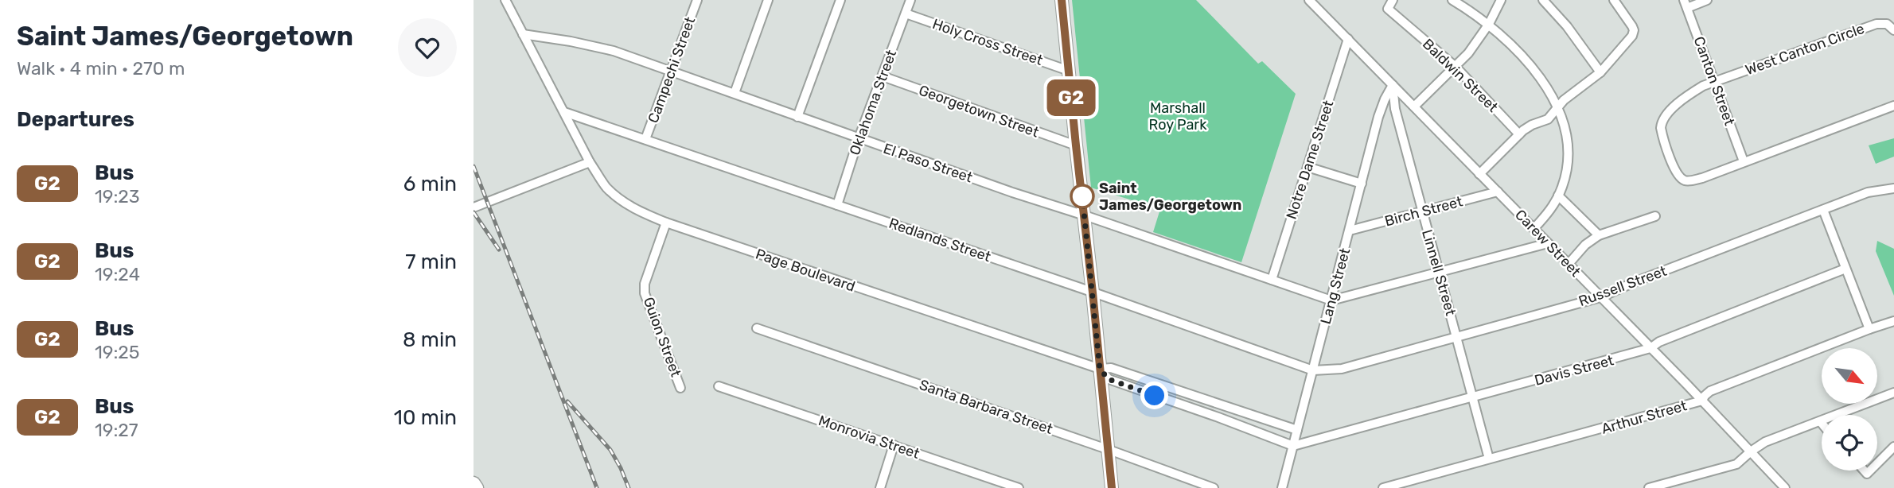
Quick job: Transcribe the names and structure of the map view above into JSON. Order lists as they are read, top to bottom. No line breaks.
{"streets":{"street":["Holy Cross Street","West Canton Circle","Campechi Street","Baldwin Street","Canton Street","Oklahoma Street","Georgetown Street","Notre Dame Street","El Paso Street","Birch Street","Redlands Street","Carew Street","Page Boulevard","Linnell Street","Lang Street","Russell Street","Guion Street","Davis Street","Santa Barbara Street","Arthur Street","Monrovia Street"]},"crossings":[["Holy Cross Street","Oklahoma Street"],["West Canton Circle","Canton Street"],["Campechi Street","El Paso Street"],["Campechi Street","Redlands Street"],["Oklahoma Street","Georgetown Street"],["Oklahoma Street","El Paso Street"],["Oklahoma Street","Redlands Street"],["Notre Dame Street","El Paso Street"],["Notre Dame Street","Carew Street"],["El Paso Street","Page Boulevard"],["El Paso Street","Lang Street"],["Birch Street","Carew Street"],["Birch Street","Linnell Street"],["Birch Street","Lang Street"],["Redlands Street","Page Boulevard"],["Redlands Street","Lang Street"],["Redlands Street","Russell Street"],["Carew Street","Linnell Street"],["Carew Street","Lang Street"],["Carew Street","Russell Street"],["Carew Street","Davis Street"],["Carew Street","Arthur Street"],["Page Boulevard","Guion Street"],["Linnell Street","Lang Street"],["Linnell Street","Russell Street"],["Linnell Street","Davis Street"],["Linnell Street","Arthur Street"],["Lang Street","Russell Street"],["Lang Street","Davis Street"]],"parks":["Marshall Roy Park"],"places":["Saint James/Georgetown"],"lines":["bus line G2"],"north":"bottom right","page":{"heading":[["Saint James/Georgetown","Walk · 4 min · 270 m"],"Departures"],"on_map":"G2","list":[{"mark":"G2","name":"Bus","note":"19:23","value":"6 min"},{"mark":"G2","name":"Bus","note":"19:24","value":"7 min"},{"mark":"G2","name":"Bus","note":"19:25","value":"8 min"},{"mark":"G2","name":"Bus","note":"19:27","value":"10 min"}]}}
